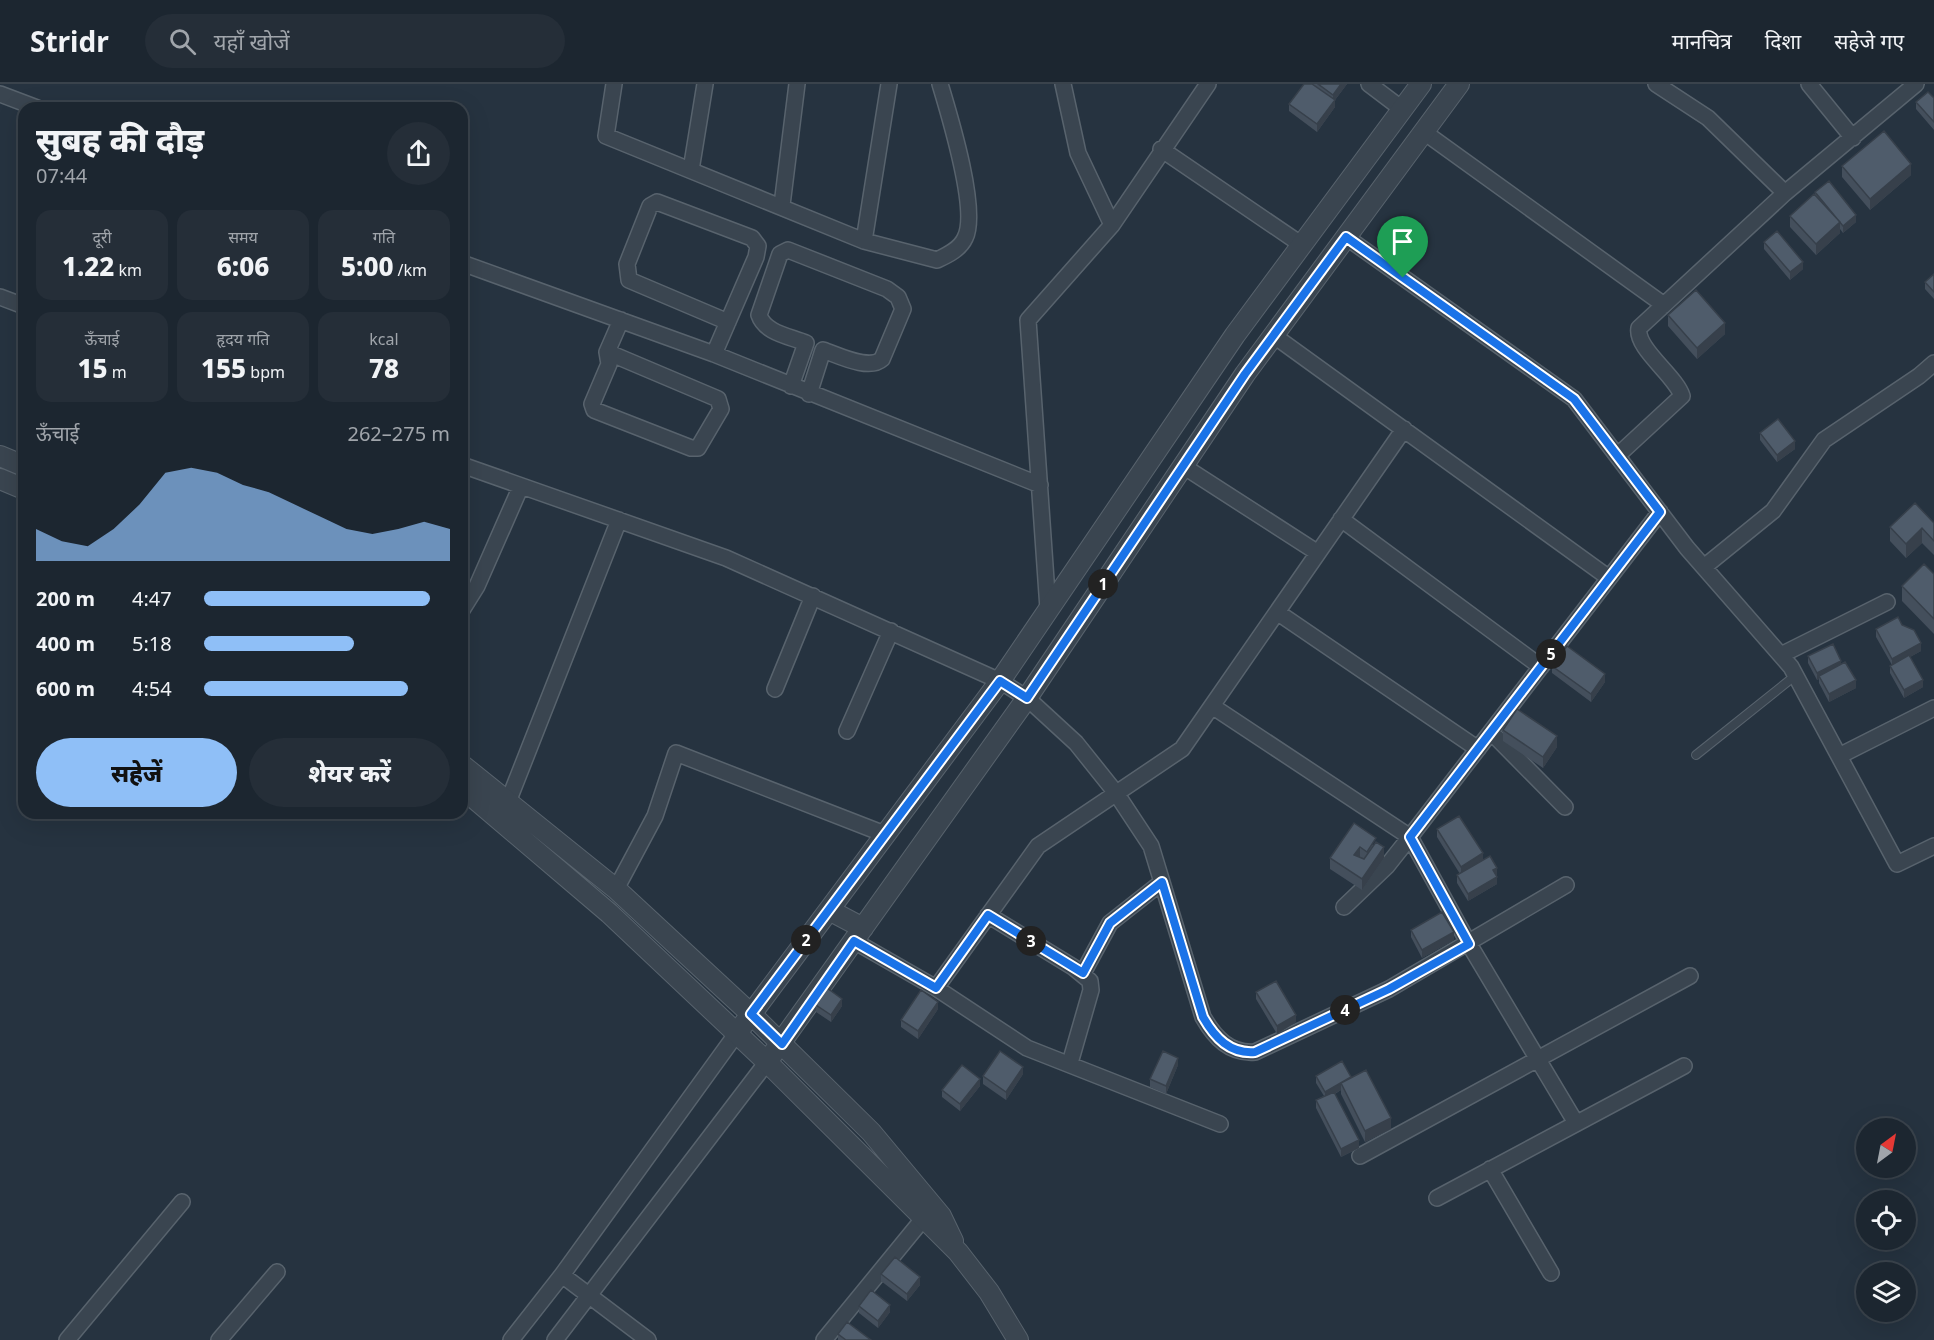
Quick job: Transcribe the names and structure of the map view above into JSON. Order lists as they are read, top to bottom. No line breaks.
{"north":"top right","page":{"header":"Stridr","search":"यहाँ खोजें","nav":["मानचित्र","दिशा","सहेजे गए"],"heading":["सुबह की दौड़","07:44"],"stats":[["दूरी","1.22 km"],["समय","6:06"],["गति","5:00 /km"],["ऊँचाई","15 m"],["हृदय गति","155 bpm"],["kcal","78"]],"chart":["ऊँचाई","262–275 m"],"pins":["1","5","2","3","4"],"list":[{"name":"200 m","note":"4:47"},{"name":"400 m","note":"5:18"},{"name":"600 m","note":"4:54"}],"buttons":["सहेजें","शेयर करें"]}}
